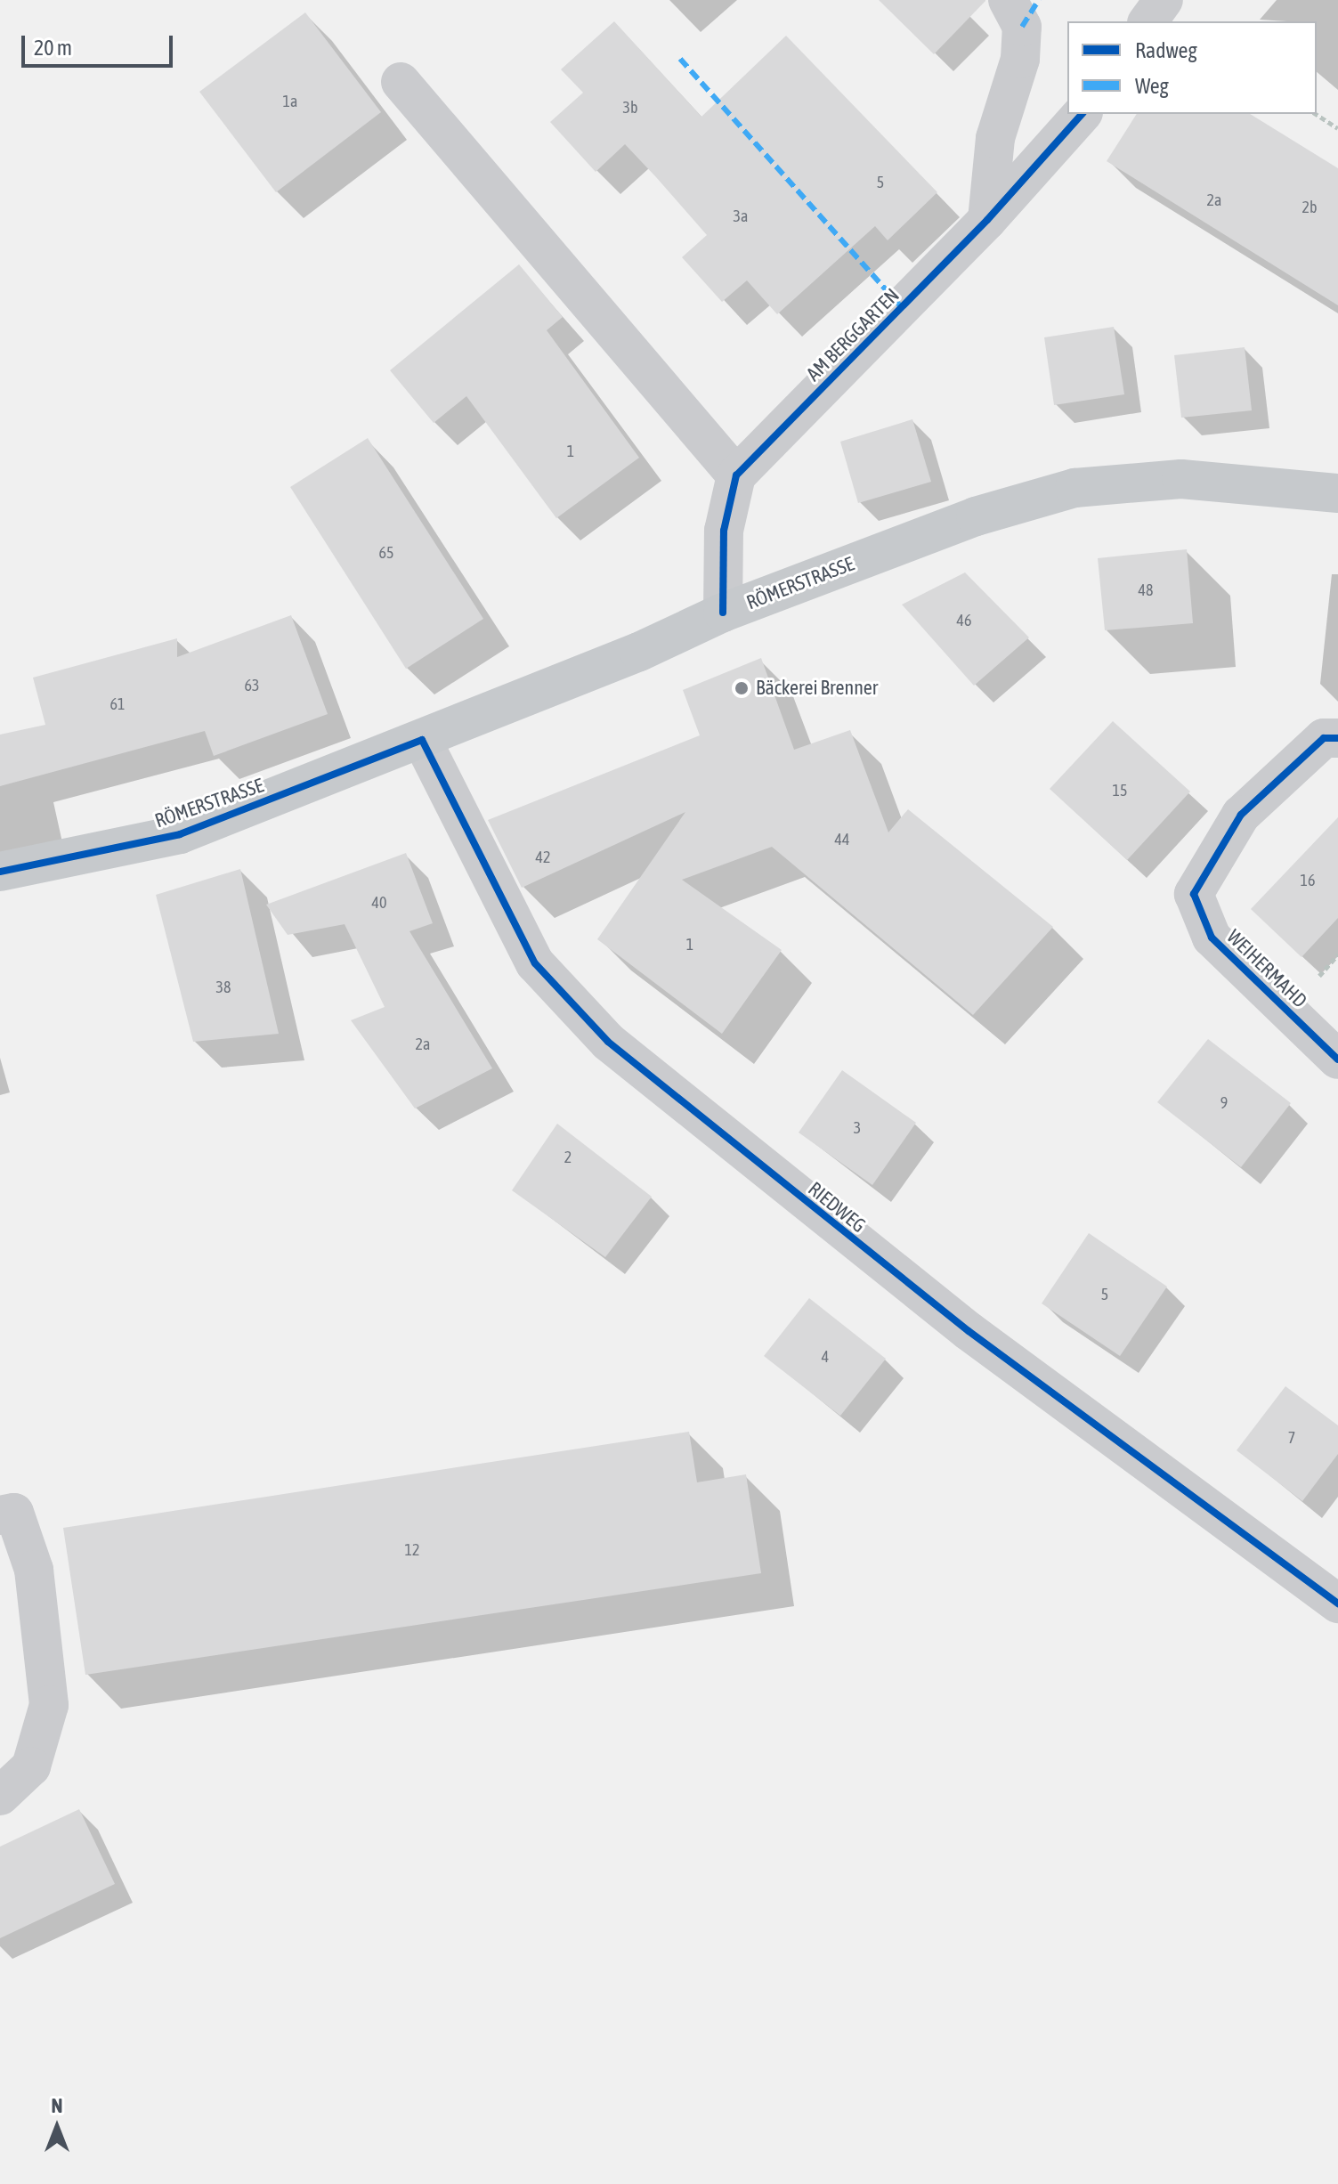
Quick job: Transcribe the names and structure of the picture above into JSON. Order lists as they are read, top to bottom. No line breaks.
{"streets":{"main road":["RÖMERSTRASSE"],"street":["AM BERGGARTEN","WEIHERMAHD","RIEDWEG"]},"crossings":[["RÖMERSTRASSE","RIEDWEG"]],"places":["Bäckerei Brenner"],"house_numbers":["1a","3b","5","2a","2b","3a","1","65","48","46","63","61","15","44","42","16","40","1","38","2a","9","3","2","5","4","7","12"],"legend":["Radweg","Weg"],"scale_bar":"20 m","north":"top"}
